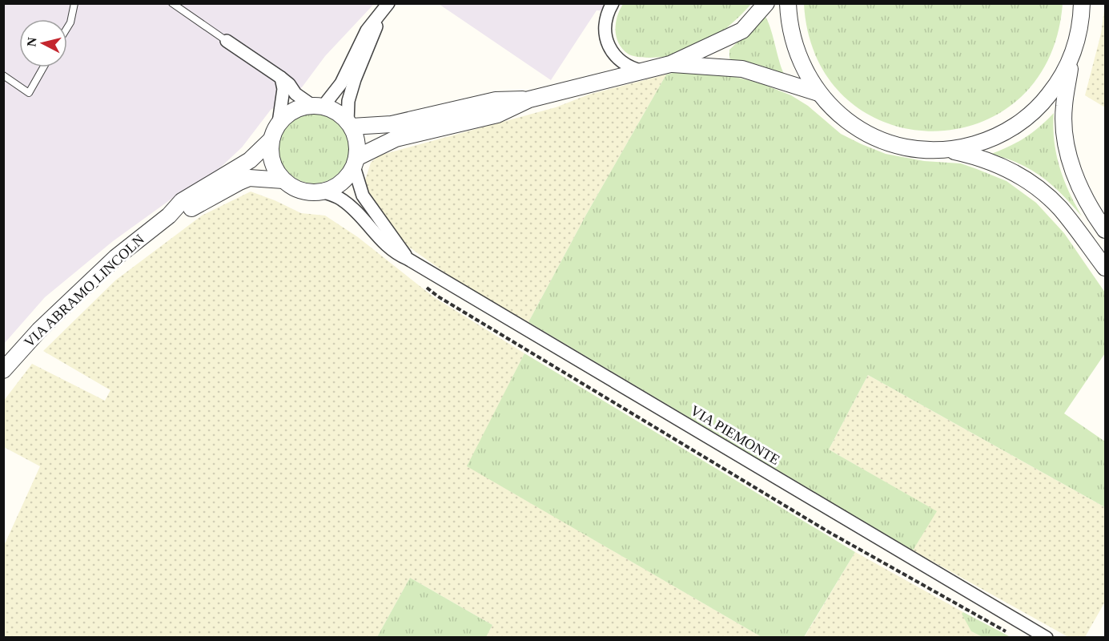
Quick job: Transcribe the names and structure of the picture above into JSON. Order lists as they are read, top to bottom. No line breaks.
{"streets":{"street":["VIA ABRAMO LINCOLN","VIA PIEMONTE"]},"crossings":[["VIA ABRAMO LINCOLN","VIA PIEMONTE"]],"north":"left"}
